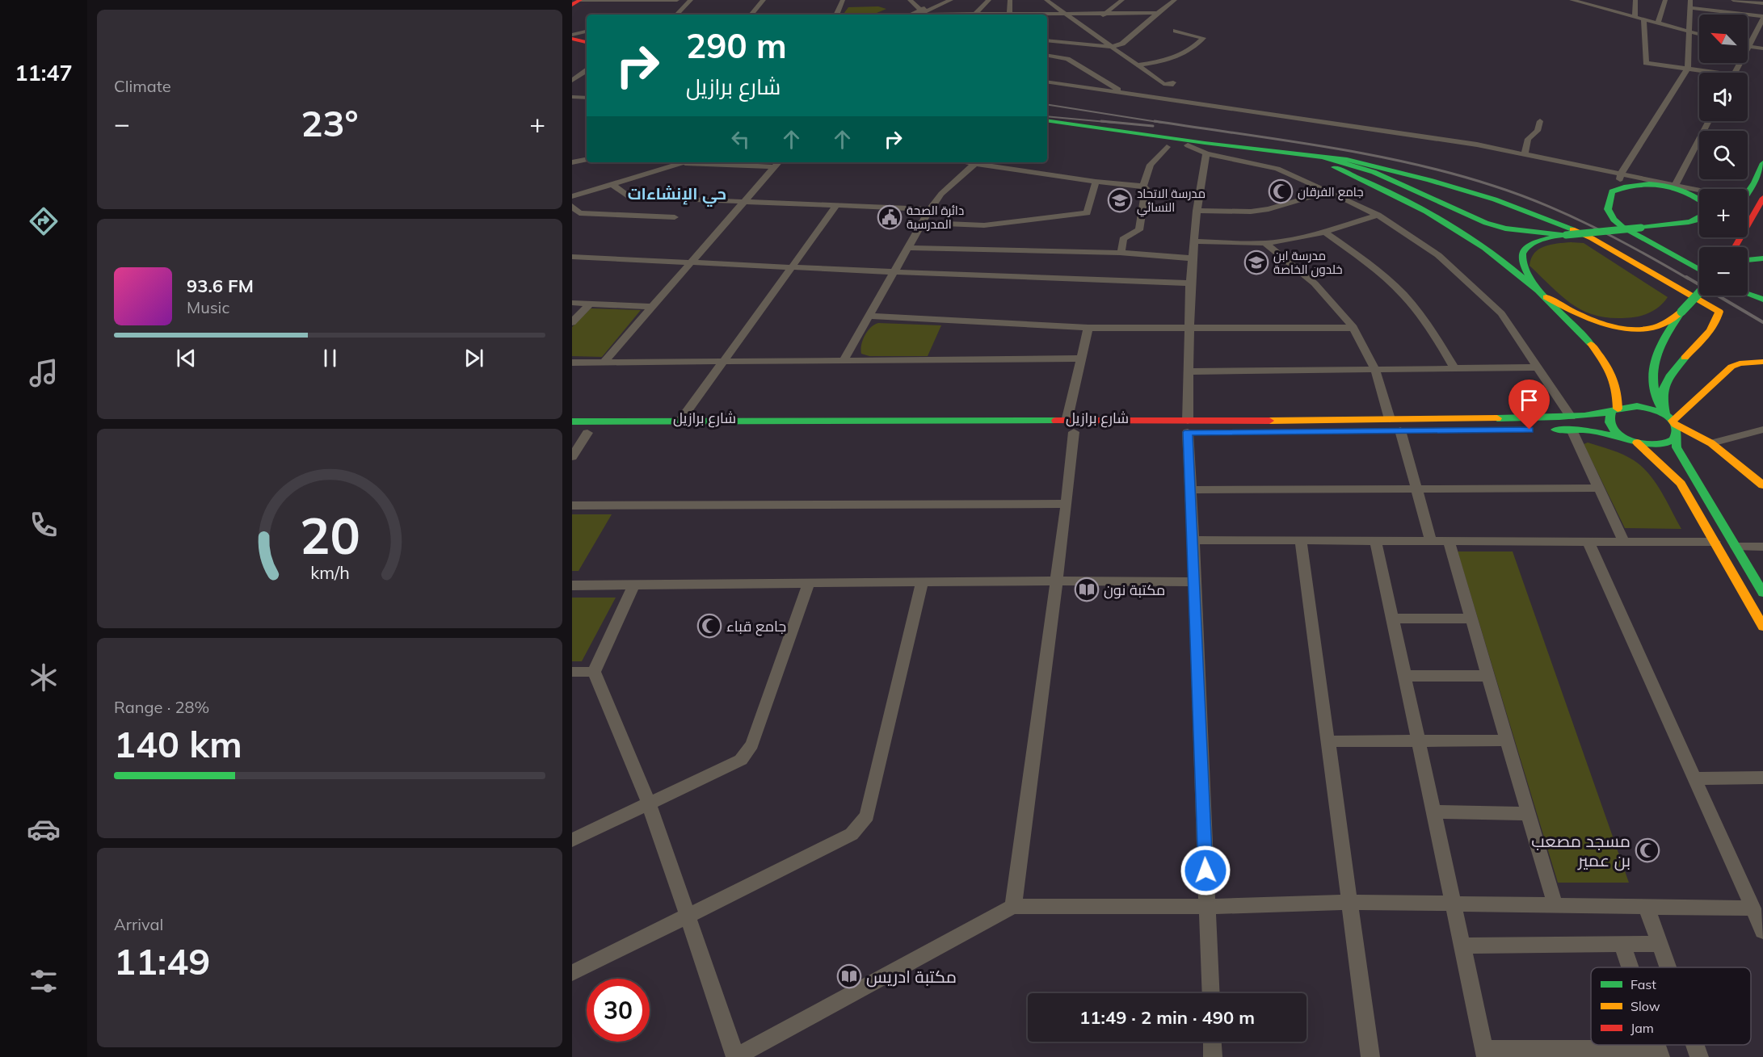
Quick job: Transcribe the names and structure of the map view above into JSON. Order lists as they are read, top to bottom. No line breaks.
{"streets":{"main road":["شارع برازيل"]},"districts":["حي الإنشاءات"],"places":{"mosque":["جامع الفرقان","جامع قباء","مسجد مصعب بن عمير"],"school or university":["مدرسة الاتحاد النسائي","مدرسة ابن خلدون الخاصة"],"public building":["دائرة الصحة المدرسية"],"library":["مكتبة نون","مكتبة ادريس"]},"legend":["Fast","Slow","Jam"],"north":"top left","page":{"tabs":"11:47","tile":["Climate",["Range · 28%","140 km"],["Arrival","11:49"]],"map_buttons":["+","−"],"turn":["290 m","شارع برازيل"],"heat":["−","23°","+"],"song":["93.6 FM","Music"],"limit":"30","trip":"11:49 · 2 min · 490 m","gauge":["20","km/h"]}}
